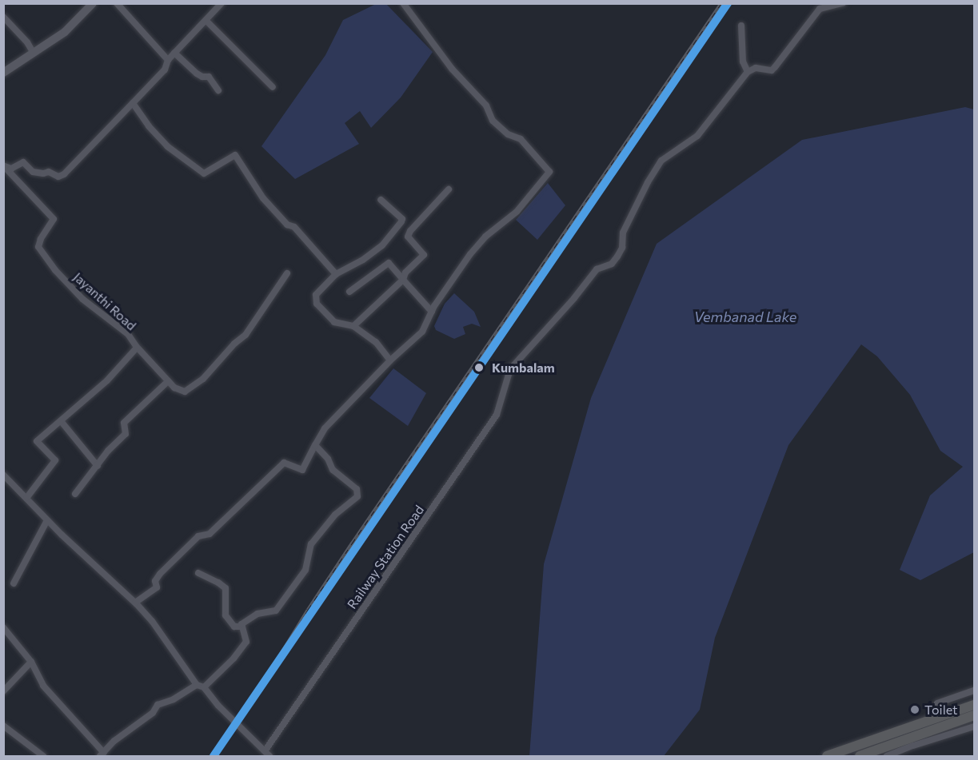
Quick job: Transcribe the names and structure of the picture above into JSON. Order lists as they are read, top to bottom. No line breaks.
{"streets":{"street":["Jayanthi Road","Railway Station Road"]},"water":["Vembanad Lake"],"places":["Kumbalam","Toilet"]}
